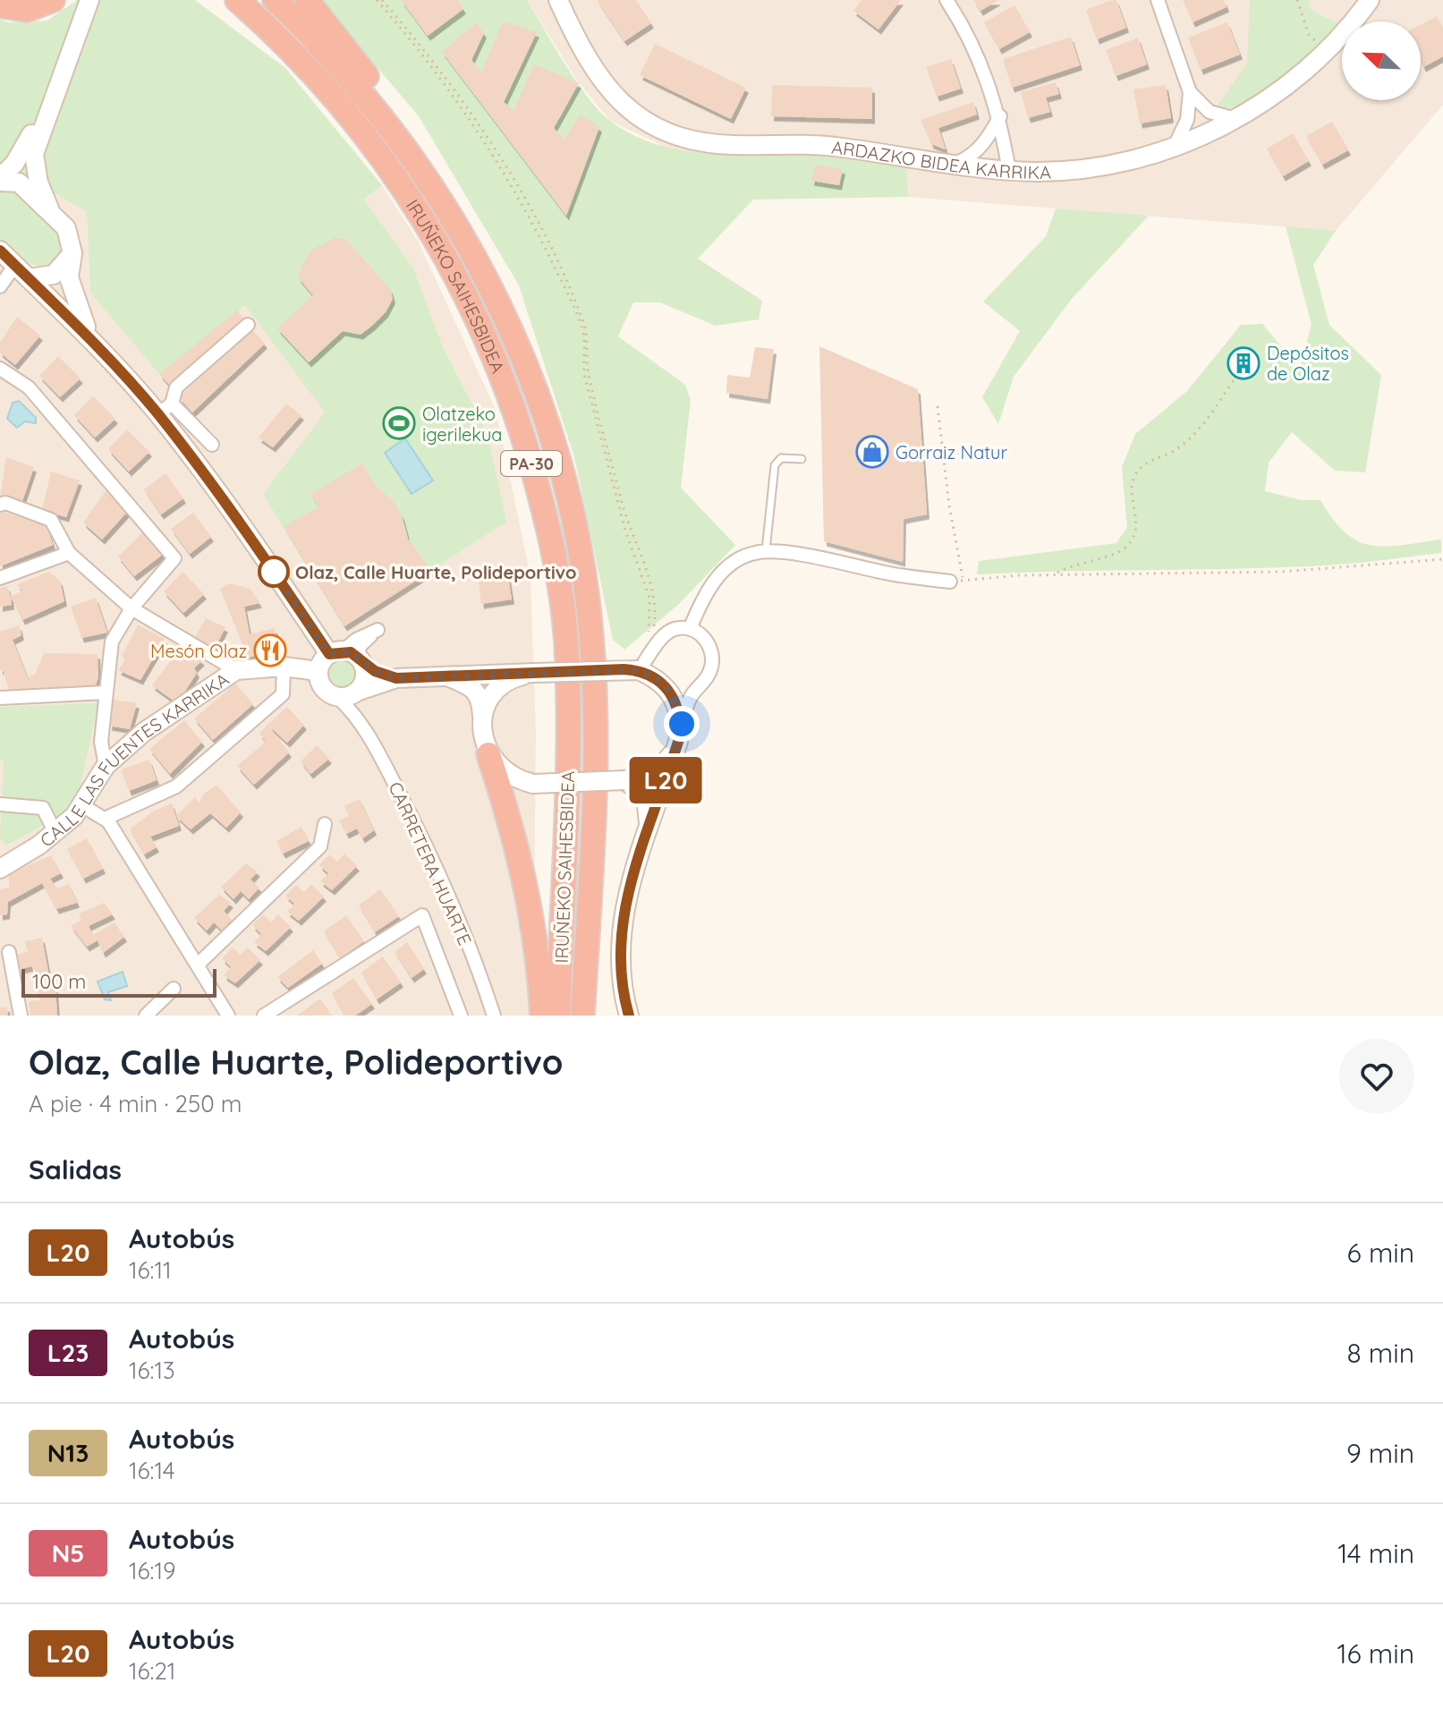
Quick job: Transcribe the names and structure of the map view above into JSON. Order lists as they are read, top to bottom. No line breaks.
{"streets":{"highway":["IRUÑEKO SAIHESBIDEA","PA-30"],"street":["ARDAZKO BIDEA KARRIKA","CALLE LAS FUENTES KARRIKA","CARRETERA HUARTE"]},"crossings":[["CALLE LAS FUENTES KARRIKA","CARRETERA HUARTE"]],"places":{"building":["Depósitos de Olaz"],"sports":["Olatzeko igerilekua"],"shop":["Gorraiz Natur"],"other":["Olaz, Calle Huarte, Polideportivo"],"restaurant":["Mesón Olaz"]},"lines":["bus line L20"],"scale_bar":"100 m","north":"top left","page":{"on_map":"L20","scale":"100 m","heading":[["Olaz, Calle Huarte, Polideportivo","A pie · 4 min · 250 m"],"Salidas"],"list":[{"mark":"L20","name":"Autobús","note":"16:11","value":"6 min"},{"mark":"L23","name":"Autobús","note":"16:13","value":"8 min"},{"mark":"N13","name":"Autobús","note":"16:14","value":"9 min"},{"mark":"N5","name":"Autobús","note":"16:19","value":"14 min"},{"mark":"L20","name":"Autobús","note":"16:21","value":"16 min"}]}}
